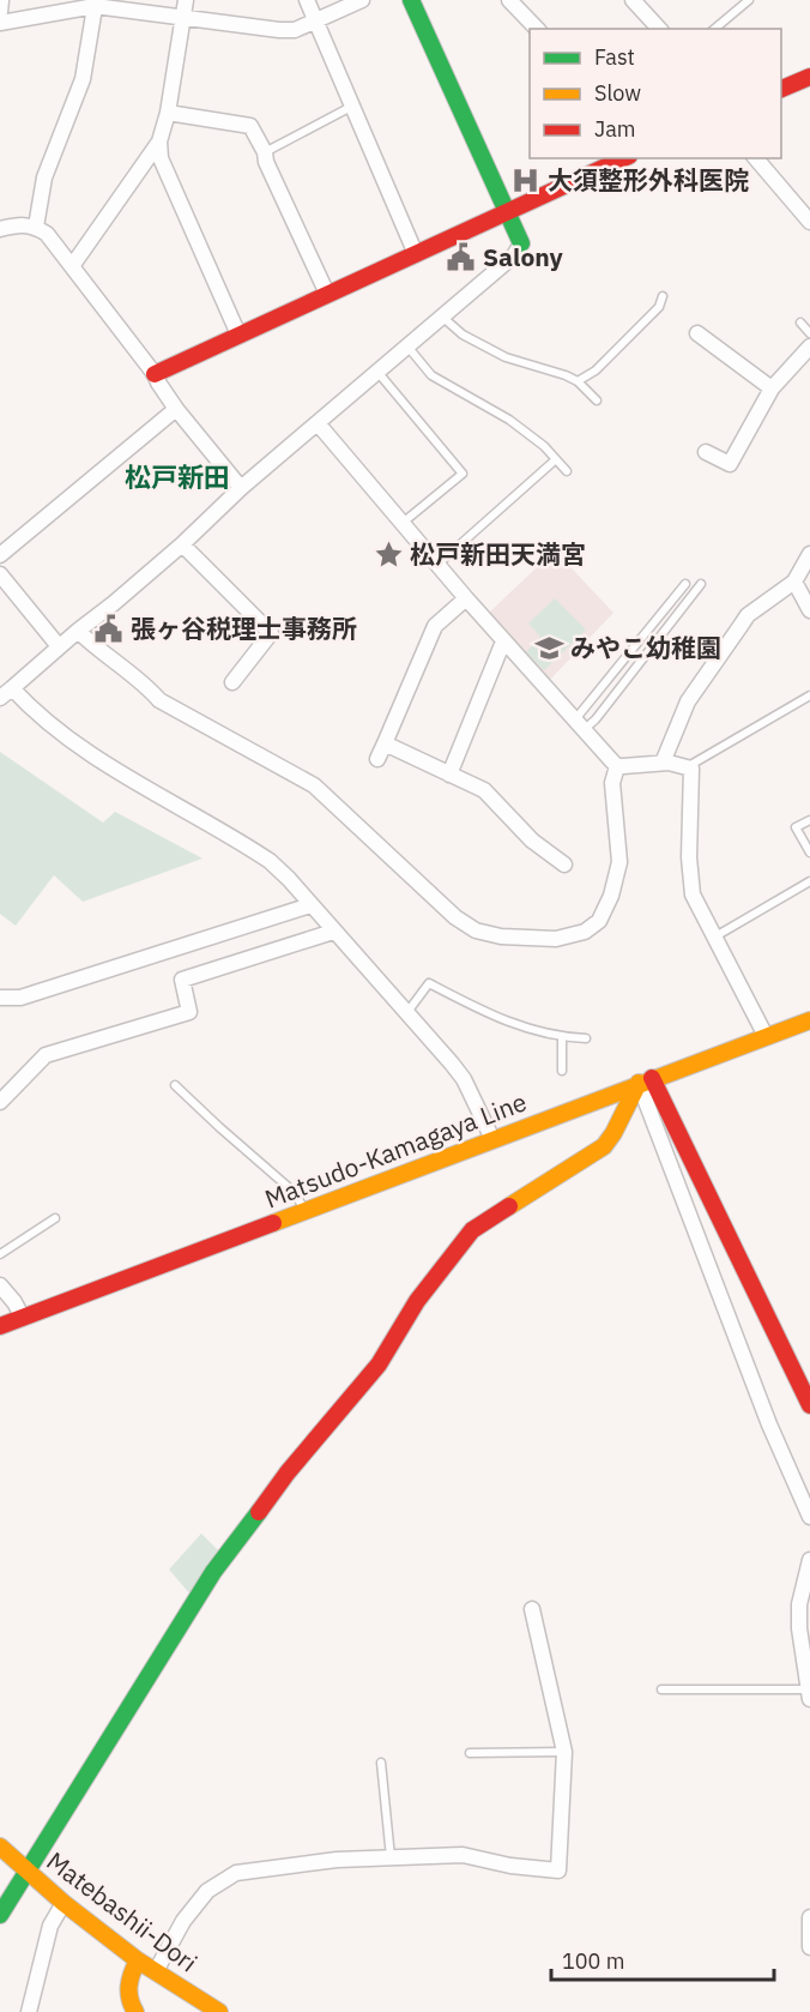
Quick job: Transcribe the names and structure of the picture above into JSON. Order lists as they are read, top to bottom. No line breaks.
{"streets":{"street":["Matsudo-Kamagaya Line","Matebashii-Dori"]},"districts":["松戸新田"],"places":{"hospital":["大須整形外科医院"],"public building":["Salony","張ヶ谷税理士事務所"],"place":["松戸新田天満宮"],"school or university":["みやこ幼稚園"]},"legend":["Fast","Slow","Jam"],"scale_bar":"100 m"}
